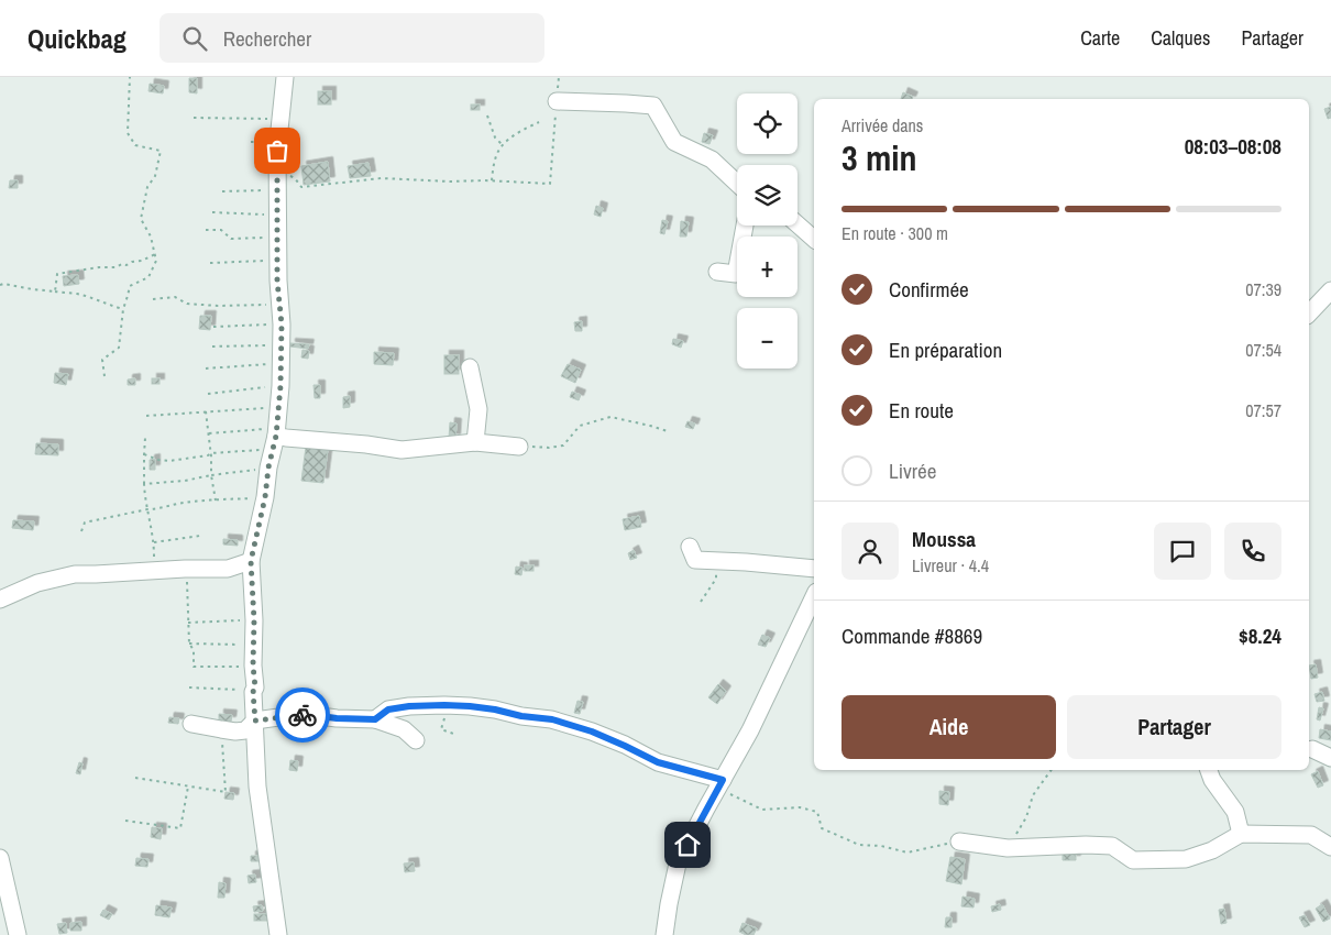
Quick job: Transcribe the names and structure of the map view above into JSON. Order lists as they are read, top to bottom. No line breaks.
{"page":{"header":"Quickbag","search":"Rechercher","nav":["Carte","Calques","Partager"],"map_buttons":["+","−"],"heading":["3 min","Arrivée dans","08:03–08:08"],"panel":["Moussa","Livreur · 4.4","Commande #8869","$8.24"],"bar":"En route · 300 m","list":[["Confirmée","07:39"],["En préparation","07:54"],["En route","07:57"],"Livrée"],"buttons":["Aide","Partager"]}}
